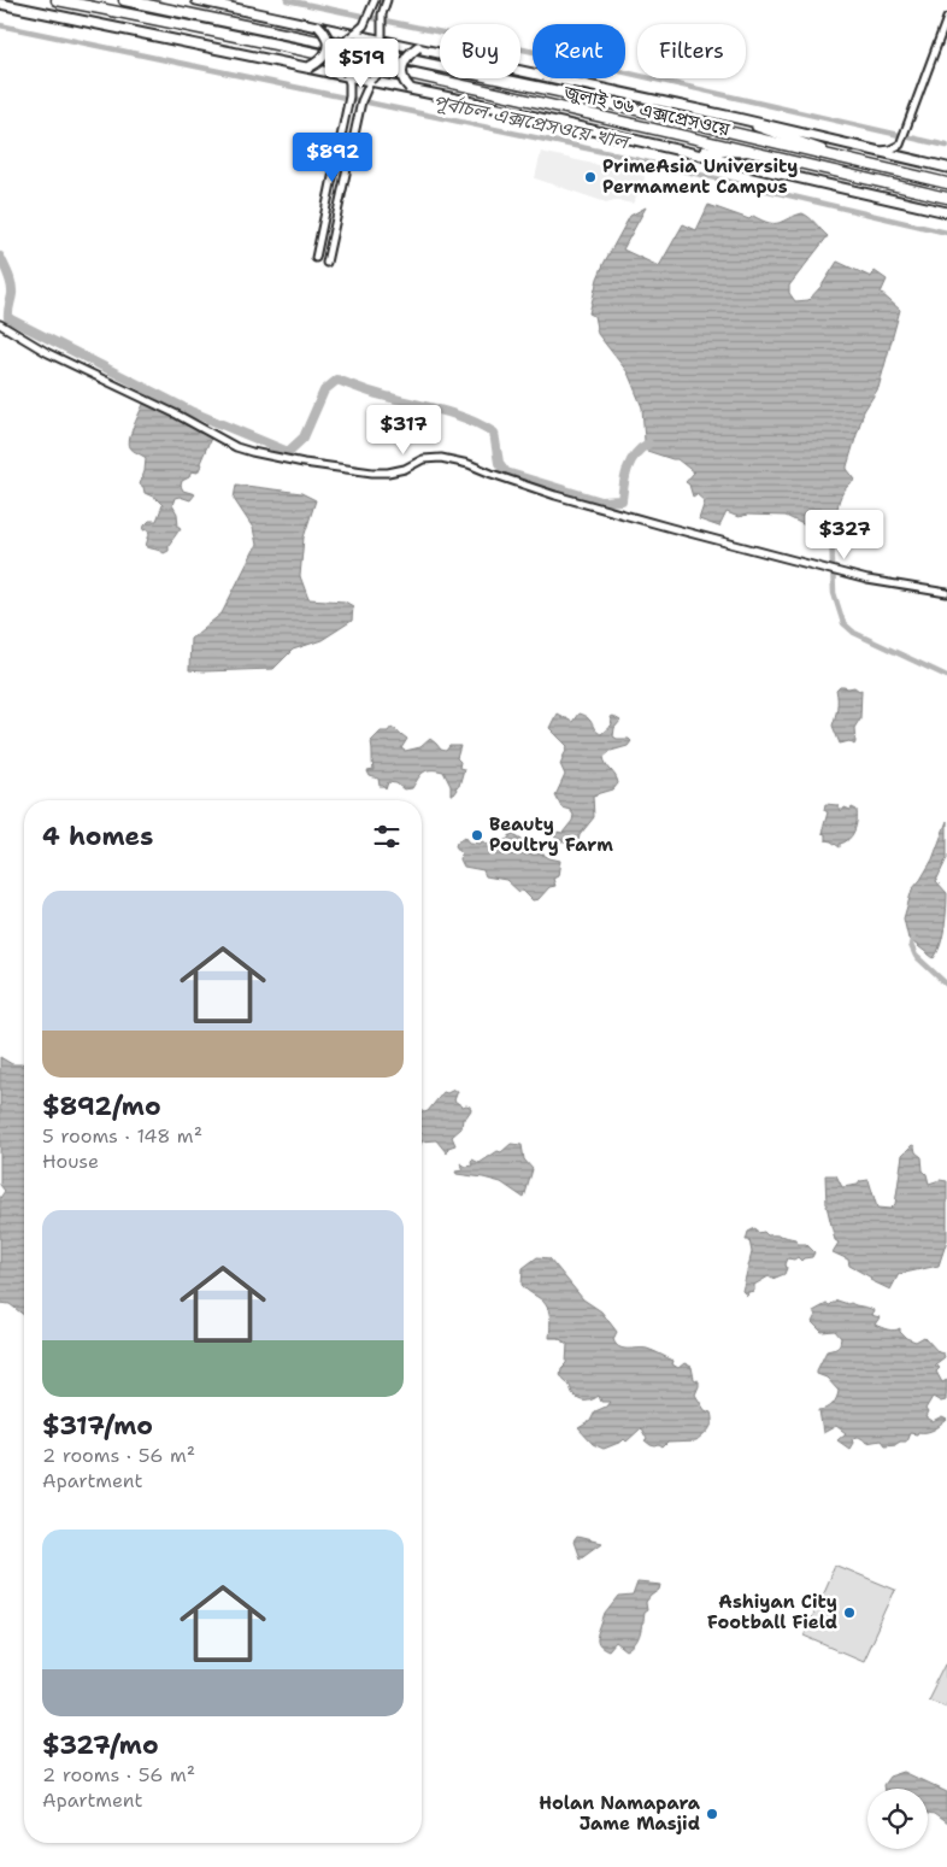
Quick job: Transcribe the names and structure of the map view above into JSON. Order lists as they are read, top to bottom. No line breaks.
{"streets":{"highway":["জুলাই ৩৬ এক্সপ্রেসওয়ে"]},"water":["পূর্বাচল এক্সপ্রেসওয়ে খাল"],"places":["PrimeAsia University Permament Campus","Beauty Poultry Farm","Ashiyan City Football Field","Holan Namapara Jame Masjid"],"page":{"chip":["Buy","Rent","Filters"],"price":["$519","$892","$317","$327"],"heading":"4 homes","list":[{"name":"$892/mo","note":"5 rooms · 148 m² · House"},{"name":"$317/mo","note":"2 rooms · 56 m² · Apartment"},{"name":"$327/mo","note":"2 rooms · 56 m² · Apartment"}]}}
